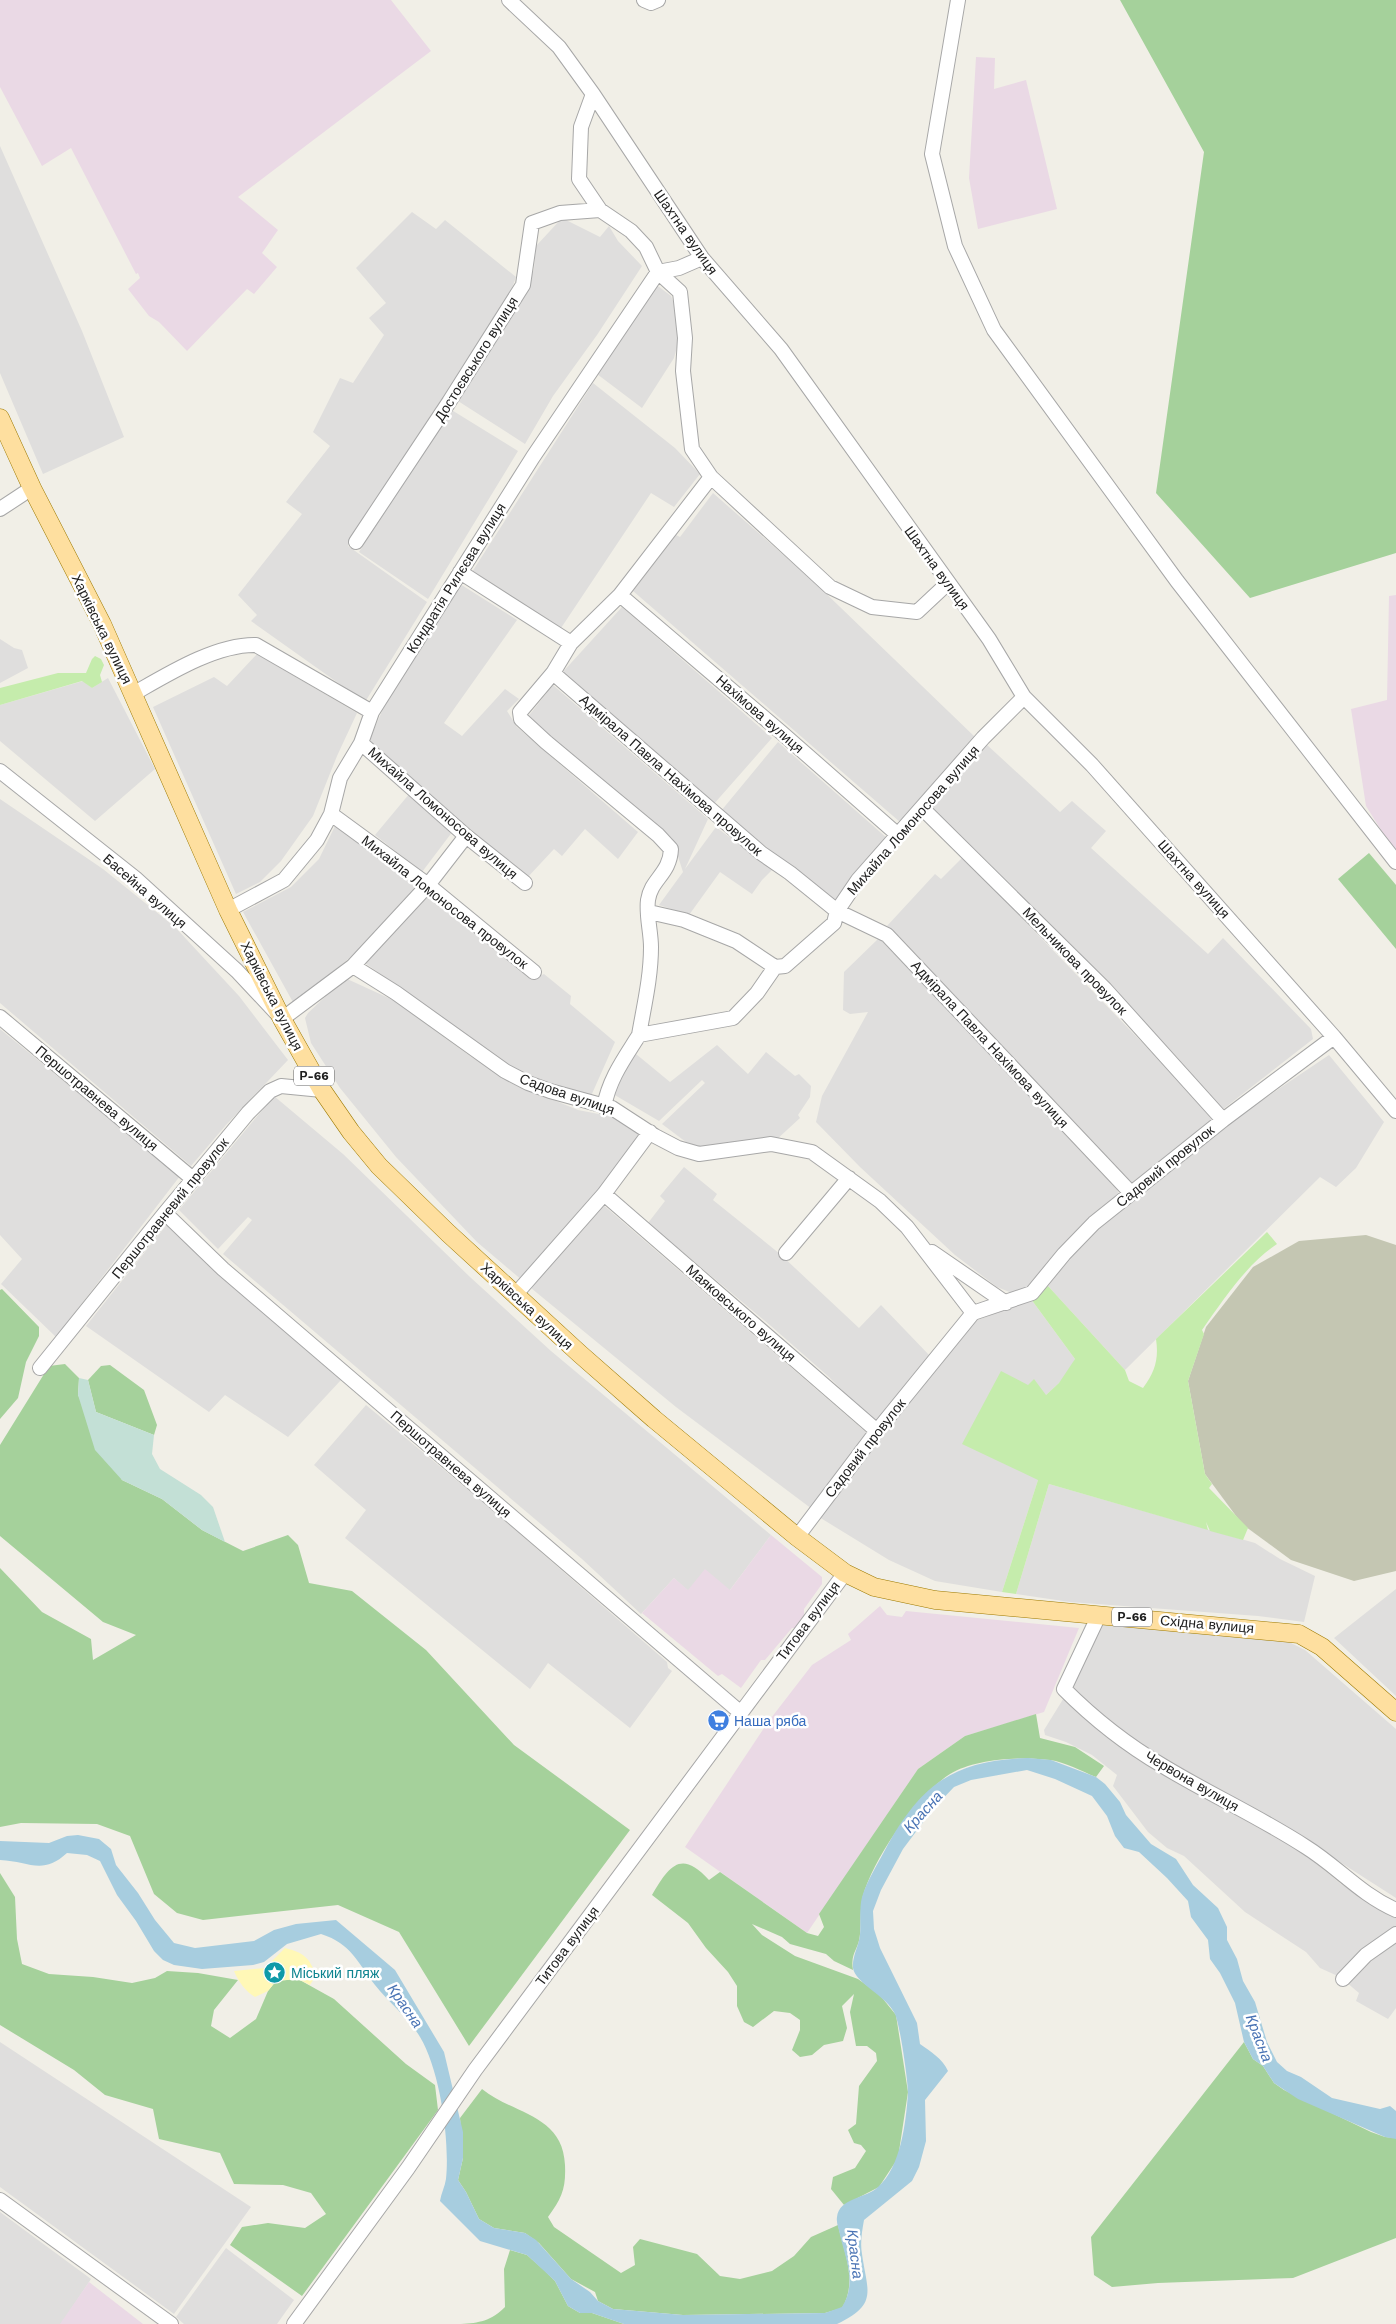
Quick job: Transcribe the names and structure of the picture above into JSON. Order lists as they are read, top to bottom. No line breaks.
{"streets":{"main road":["Харківська вулиця","Р-66","Східна вулиця"],"street":["Шахтна вулиця","Достоєвського вулиця","Кондратія Рилєєва вулиця","Нахімова вулиця","Адмірала Павла Нахімова провулок","Михайла Ломоносова вулиця","Басейна вулиця","Михайла Ломоносова провулок","Мельникова провулок","Адмірала Павла Нахімова вулиця","Садова вулиця","Першотравнева вулиця","Садовий провулок","Першотравневий провулок","Маяковського вулиця","Титова вулиця","Червона вулиця"]},"crossings":[["Шахтна вулиця","Михайла Ломоносова вулиця"],["Шахтна вулиця","Садовий провулок"],["Кондратія Рилєєва вулиця","Харківська вулиця"],["Кондратія Рилєєва вулиця","Михайла Ломоносова вулиця"],["Кондратія Рилєєва вулиця","Михайла Ломоносова провулок"],["Харківська вулиця","Басейна вулиця"],["Харківська вулиця","Садовий провулок"],["Харківська вулиця","Першотравневий провулок"],["Харківська вулиця","Титова вулиця"],["Харківська вулиця","Східна вулиця"],["Нахімова вулиця","Михайла Ломоносова вулиця"],["Адмірала Павла Нахімова провулок","Михайла Ломоносова вулиця"],["Адмірала Павла Нахімова провулок","Адмірала Павла Нахімова вулиця"],["Михайла Ломоносова вулиця","Мельникова провулок"],["Михайла Ломоносова вулиця","Адмірала Павла Нахімова вулиця"],["Мельникова провулок","Садовий провулок"],["Адмірала Павла Нахімова вулиця","Садовий провулок"],["Садова вулиця","Садовий провулок"],["Першотравнева вулиця","Першотравневий провулок"],["Першотравнева вулиця","Титова вулиця"],["Садовий провулок","Маяковського вулиця"],["Титова вулиця","Східна вулиця"],["Східна вулиця","Червона вулиця"]],"water":["Красна"],"places":{"supermarket":["Наша ряба"],"place":["Міський пляж"]}}
